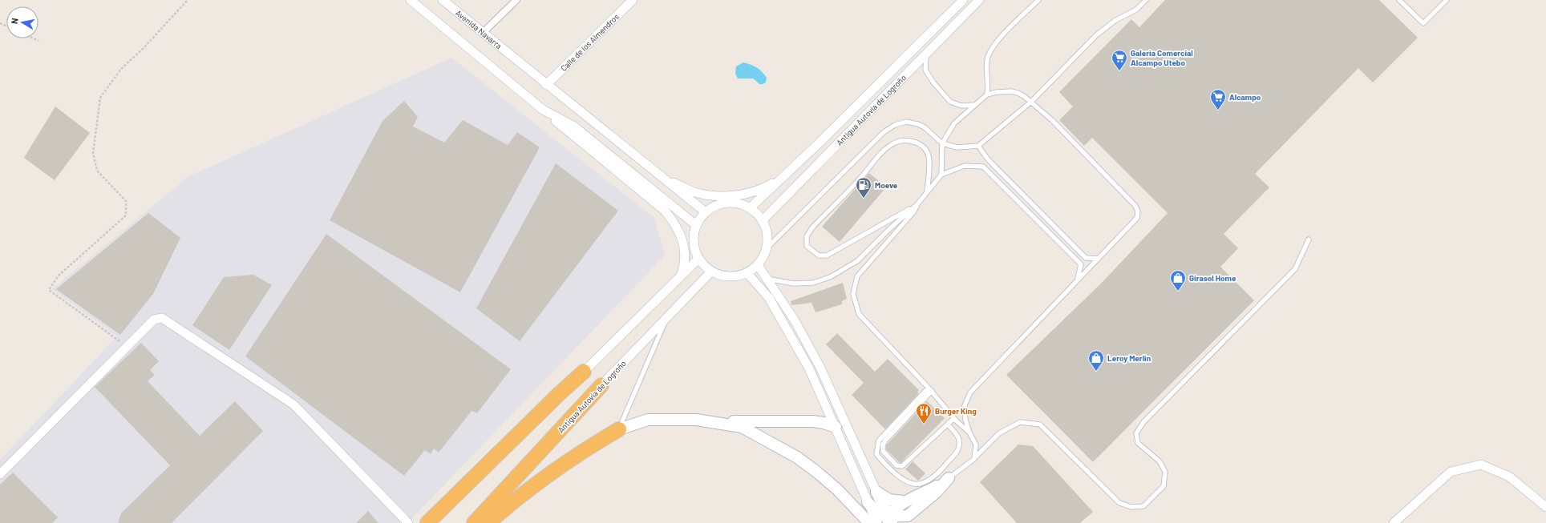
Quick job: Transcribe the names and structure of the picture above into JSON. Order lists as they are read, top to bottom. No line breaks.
{"streets":{"highway":["Antigua Autovía de Logroño"],"street":["Avenida Navarra","Calle de los Almendros"]},"crossings":[["Avenida Navarra","Calle de los Almendros"]],"places":{"supermarket":["Galeria Comercial Alcampo Utebo","Alcampo"],"fuel station":["Moeve"],"shop":["Girasol Home","Leroy Merlin"],"restaurant":["Burger King"]},"north":"left"}
